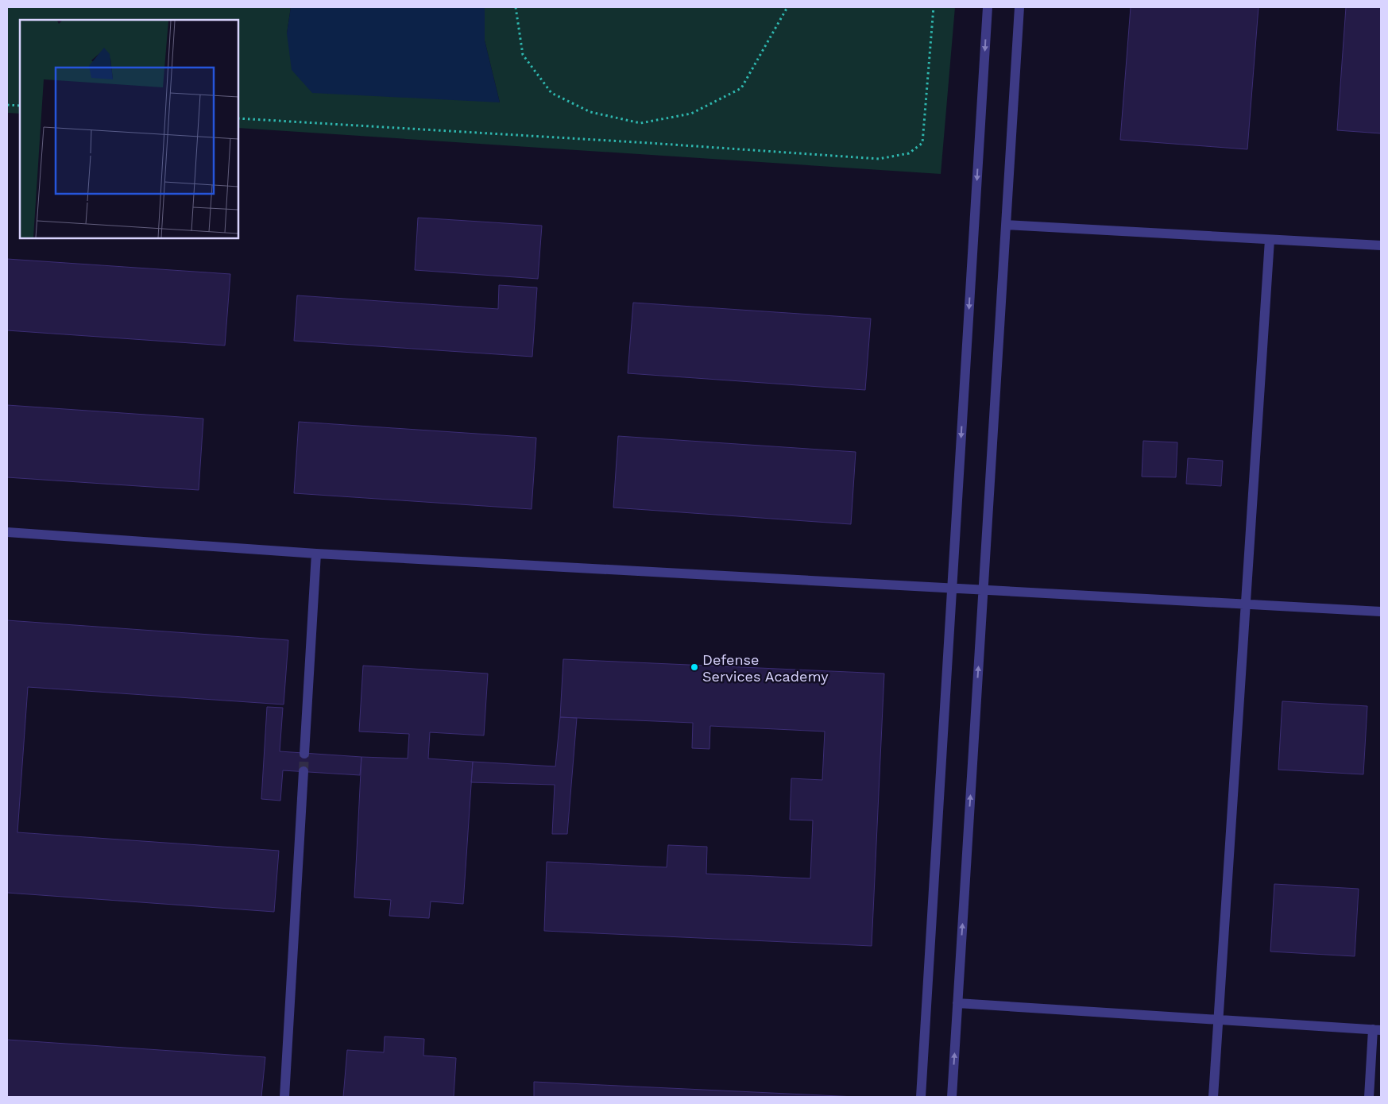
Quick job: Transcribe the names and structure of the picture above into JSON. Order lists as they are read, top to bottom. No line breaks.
{"places":["Defense Services Academy"]}
